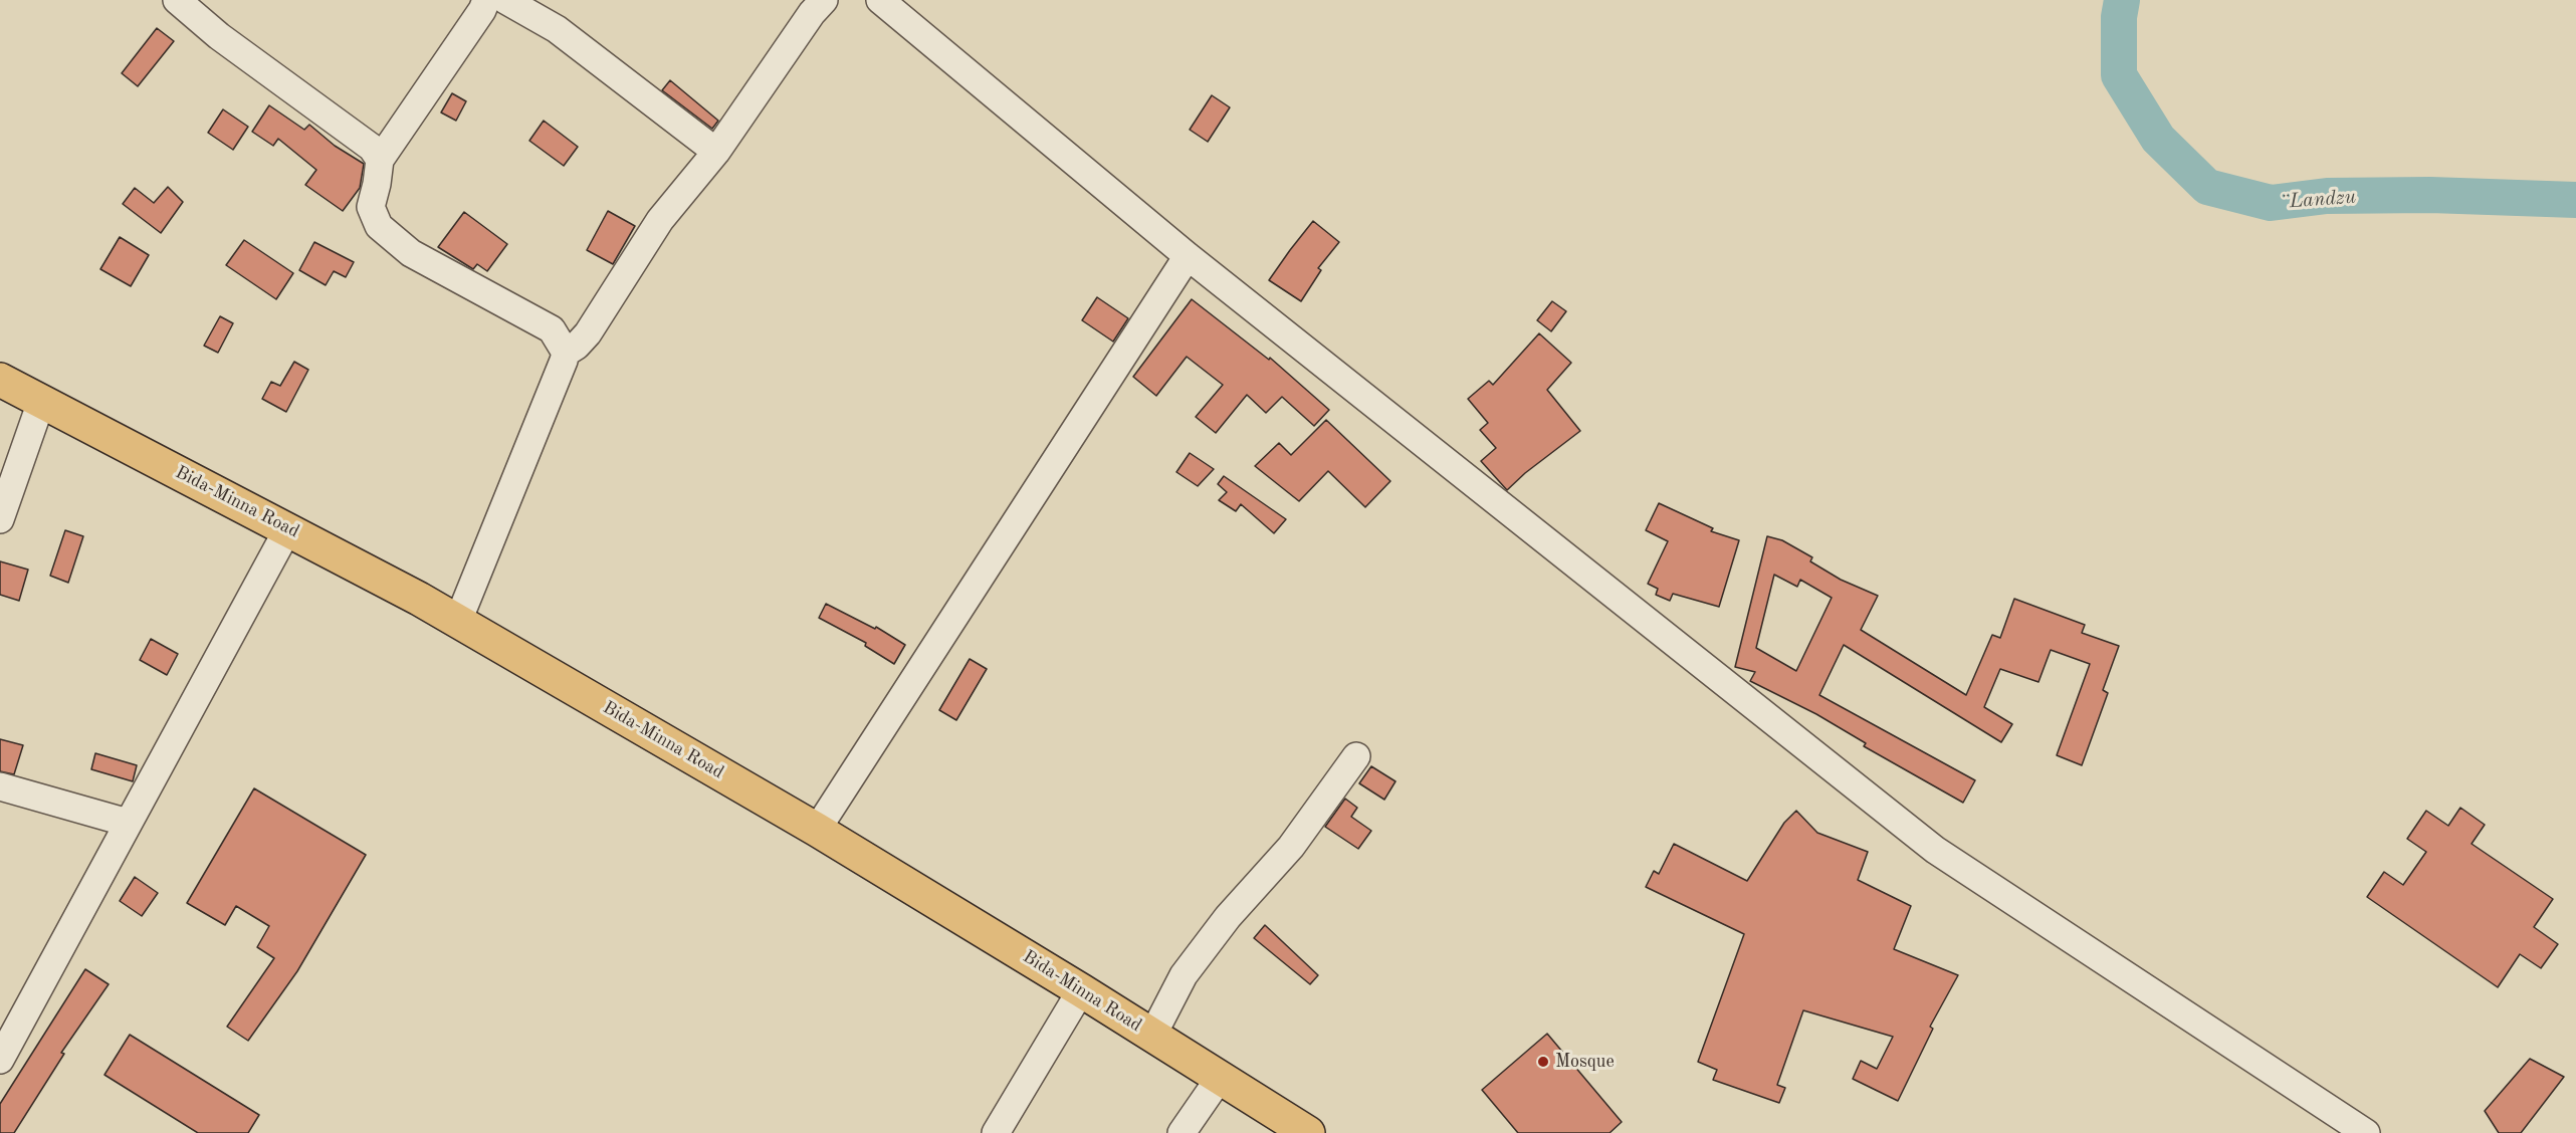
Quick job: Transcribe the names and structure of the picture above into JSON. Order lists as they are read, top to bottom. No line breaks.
{"streets":{"main road":["Bida-Minna Road"]},"water":["¨Landzu"],"places":["Mosque"]}
